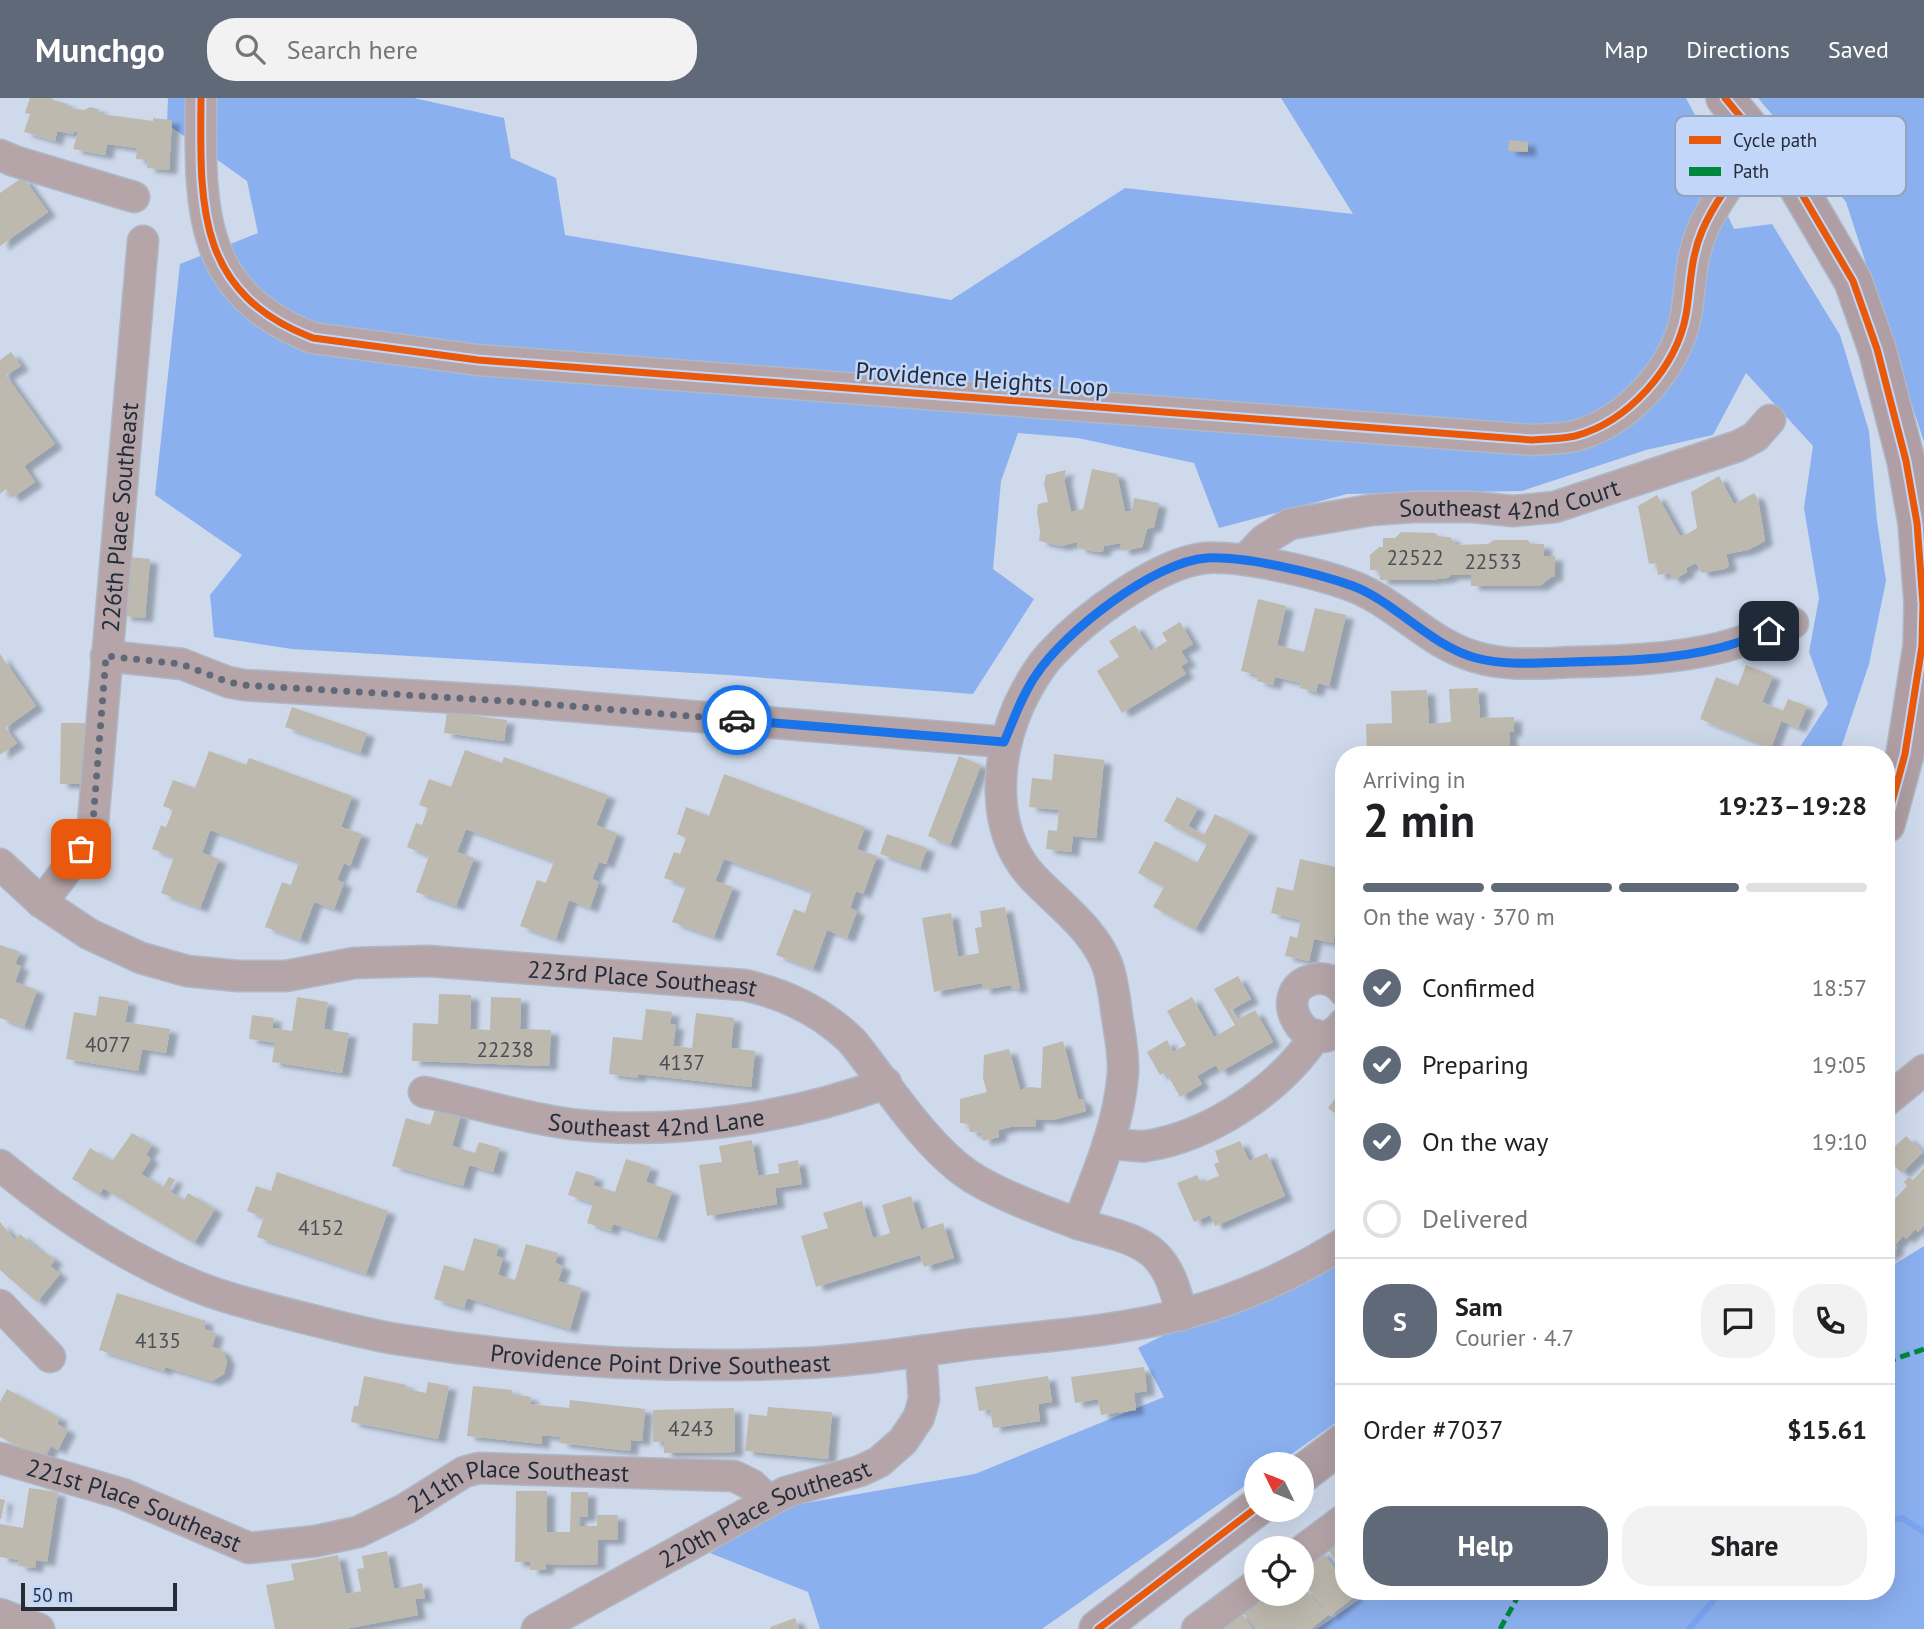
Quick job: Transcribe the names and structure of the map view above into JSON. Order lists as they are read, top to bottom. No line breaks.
{"streets":{"street":["Providence Heights Loop","Southeast 42nd Court","226th Place Southeast","223rd Place Southeast","Southeast 42nd Lane","Providence Point Drive Southeast","211th Place Southeast","221st Place Southeast","220th Place Southeast"]},"crossings":[["226th Place Southeast","223rd Place Southeast"],["223rd Place Southeast","Southeast 42nd Lane"],["223rd Place Southeast","Providence Point Drive Southeast"],["Providence Point Drive Southeast","220th Place Southeast"],["211th Place Southeast","221st Place Southeast"],["211th Place Southeast","220th Place Southeast"]],"house_numbers":["22522","22533","4077","22238","4137","4152","4135","4243"],"legend":["Cycle path","Path"],"scale_bar":"50 m","north":"top left","page":{"header":"Munchgo","search":"Search here","nav":["Map","Directions","Saved"],"heading":["2 min","Arriving in","19:23–19:28"],"panel":["Sam","Courier · 4.7","Order #7037","$15.61"],"bar":"On the way · 370 m","list":[["Confirmed","18:57"],["Preparing","19:05"],["On the way","19:10"],"Delivered"],"round":"S","buttons":["Help","Share"],"scale":"50 m"}}
